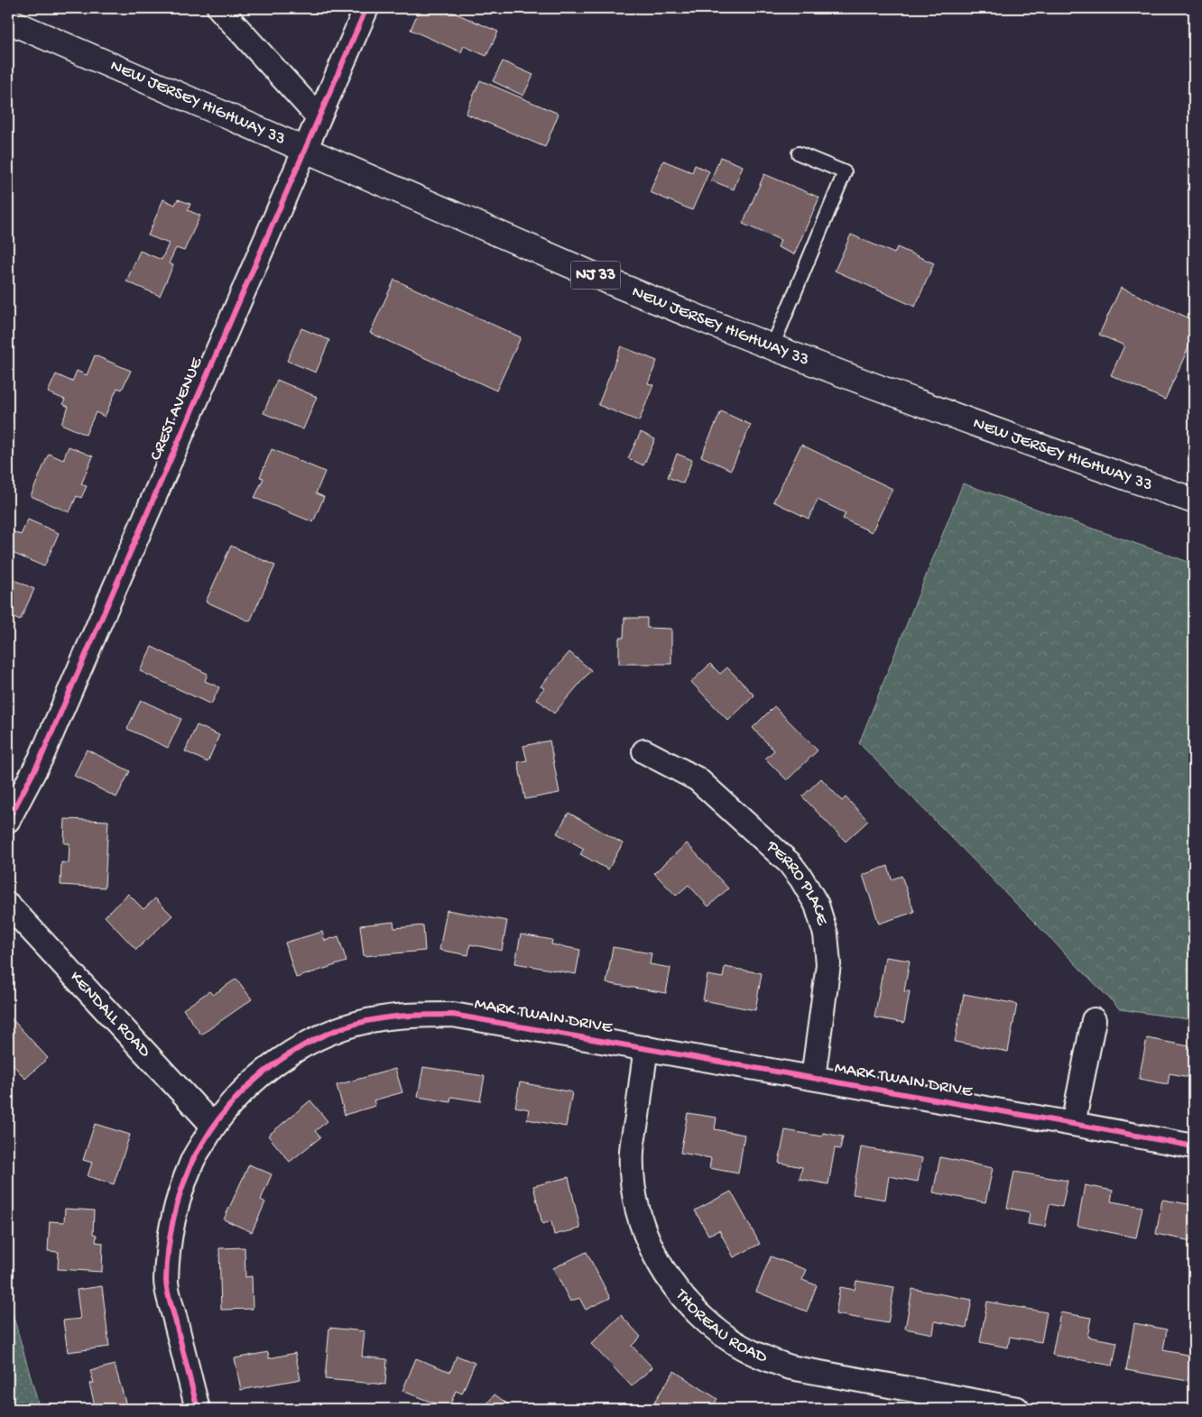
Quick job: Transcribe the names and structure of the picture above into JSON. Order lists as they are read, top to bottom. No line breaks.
{"streets":{"main road":["NEW JERSEY HIGHWAY 33","NJ 33"],"street":["CREST AVENUE","PERRO PLACE","KENDALL ROAD","MARK TWAIN DRIVE","THOREAU ROAD"]},"crossings":[["NEW JERSEY HIGHWAY 33","CREST AVENUE"],["PERRO PLACE","MARK TWAIN DRIVE"],["KENDALL ROAD","MARK TWAIN DRIVE"],["MARK TWAIN DRIVE","THOREAU ROAD"]]}
